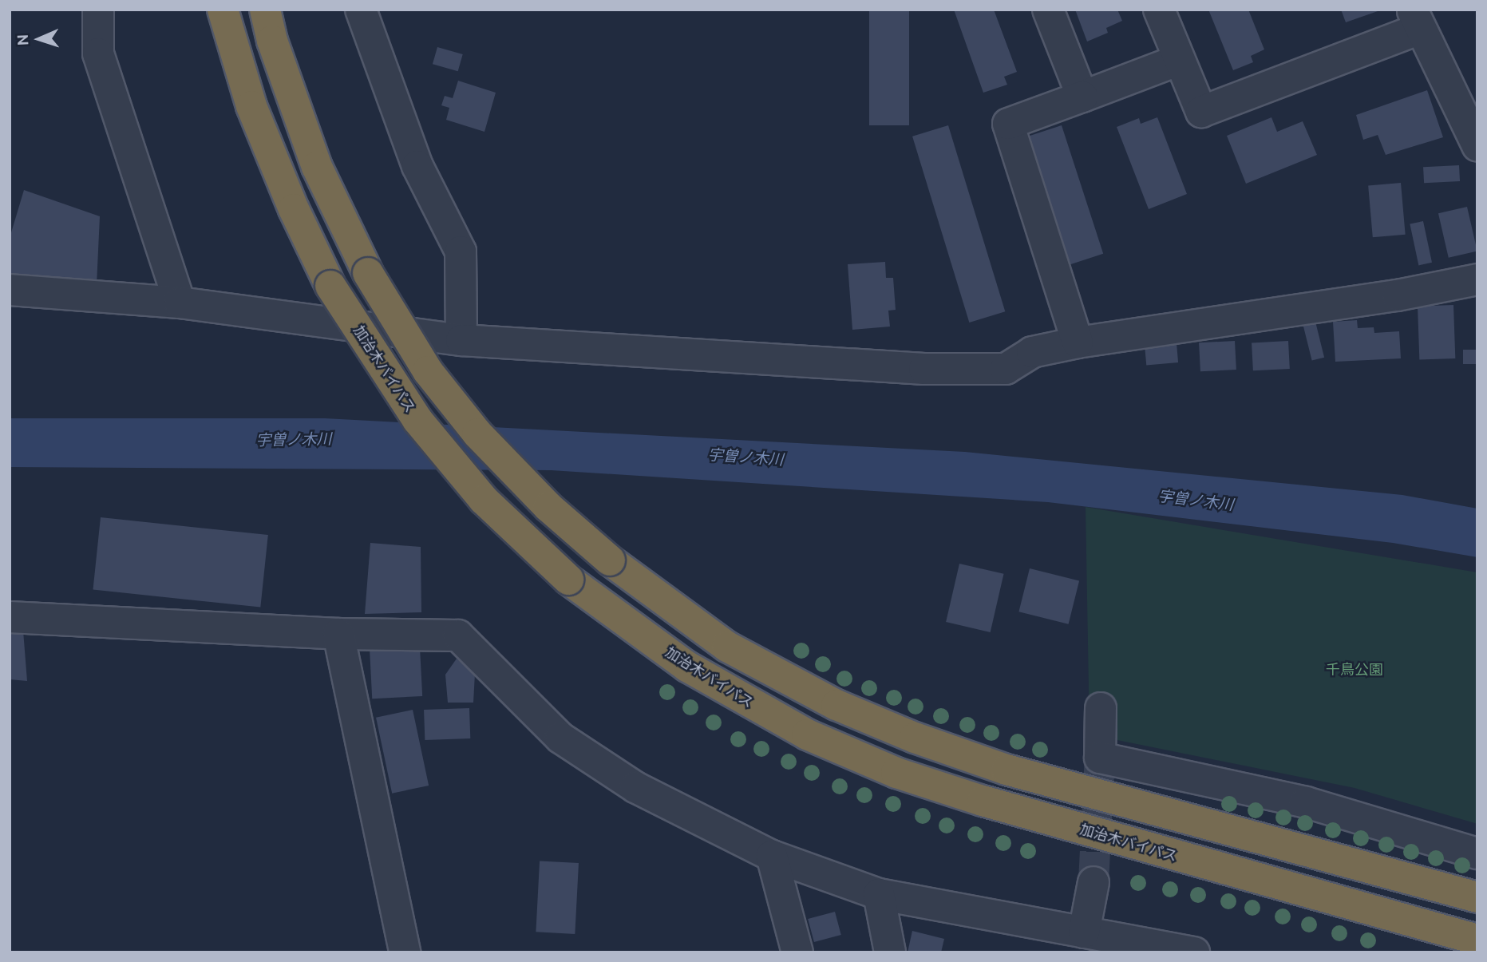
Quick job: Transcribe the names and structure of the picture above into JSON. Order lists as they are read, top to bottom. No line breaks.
{"streets":{"highway":["加治木バイパス"]},"water":["宇曽ノ木川"],"parks":["千鳥公園"],"north":"left"}
